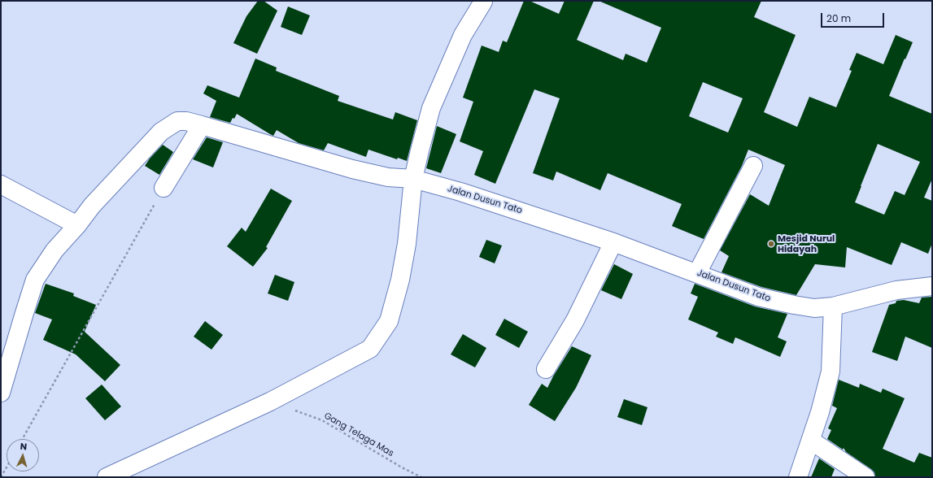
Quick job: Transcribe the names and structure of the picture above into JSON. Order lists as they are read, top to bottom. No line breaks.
{"streets":{"street":["Jalan Dusun Tato"],"path":["Gang Telaga Mas"]},"places":["Mesjid Nurul Hidayah"],"scale_bar":"20 m","north":"top"}
